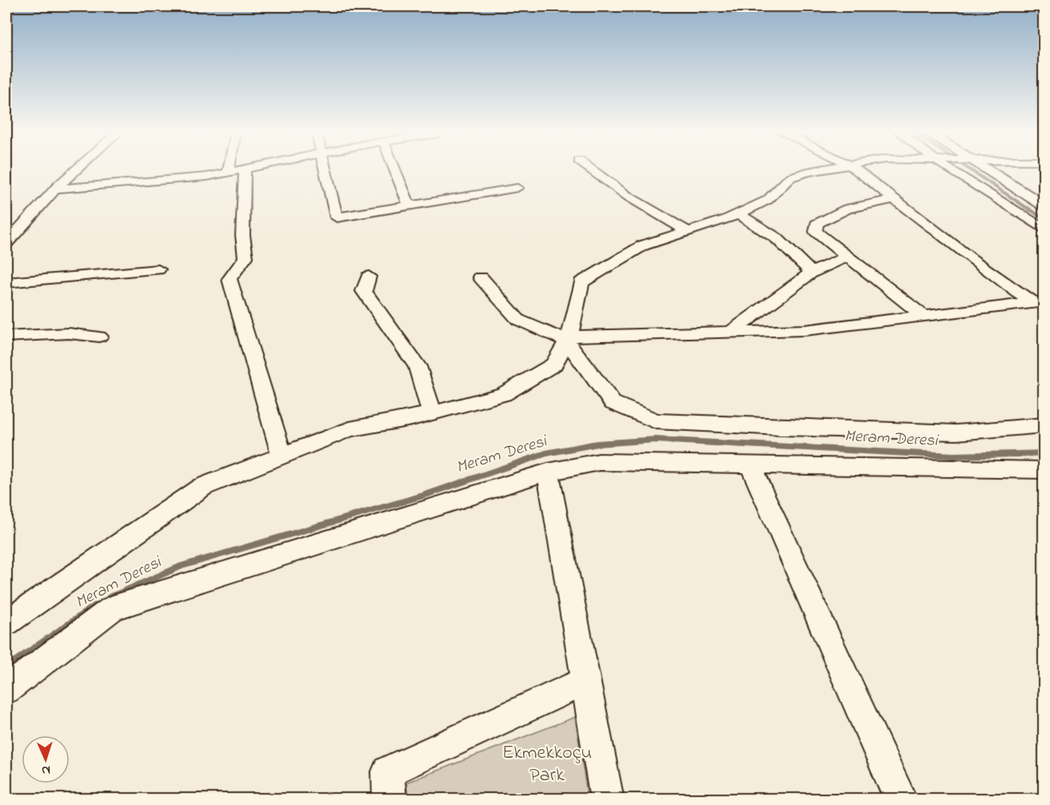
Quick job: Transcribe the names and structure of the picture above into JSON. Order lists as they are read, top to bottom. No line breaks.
{"water":["Meram Deresi"],"parks":["Ekmekkoçu Park"],"north":"bottom"}
